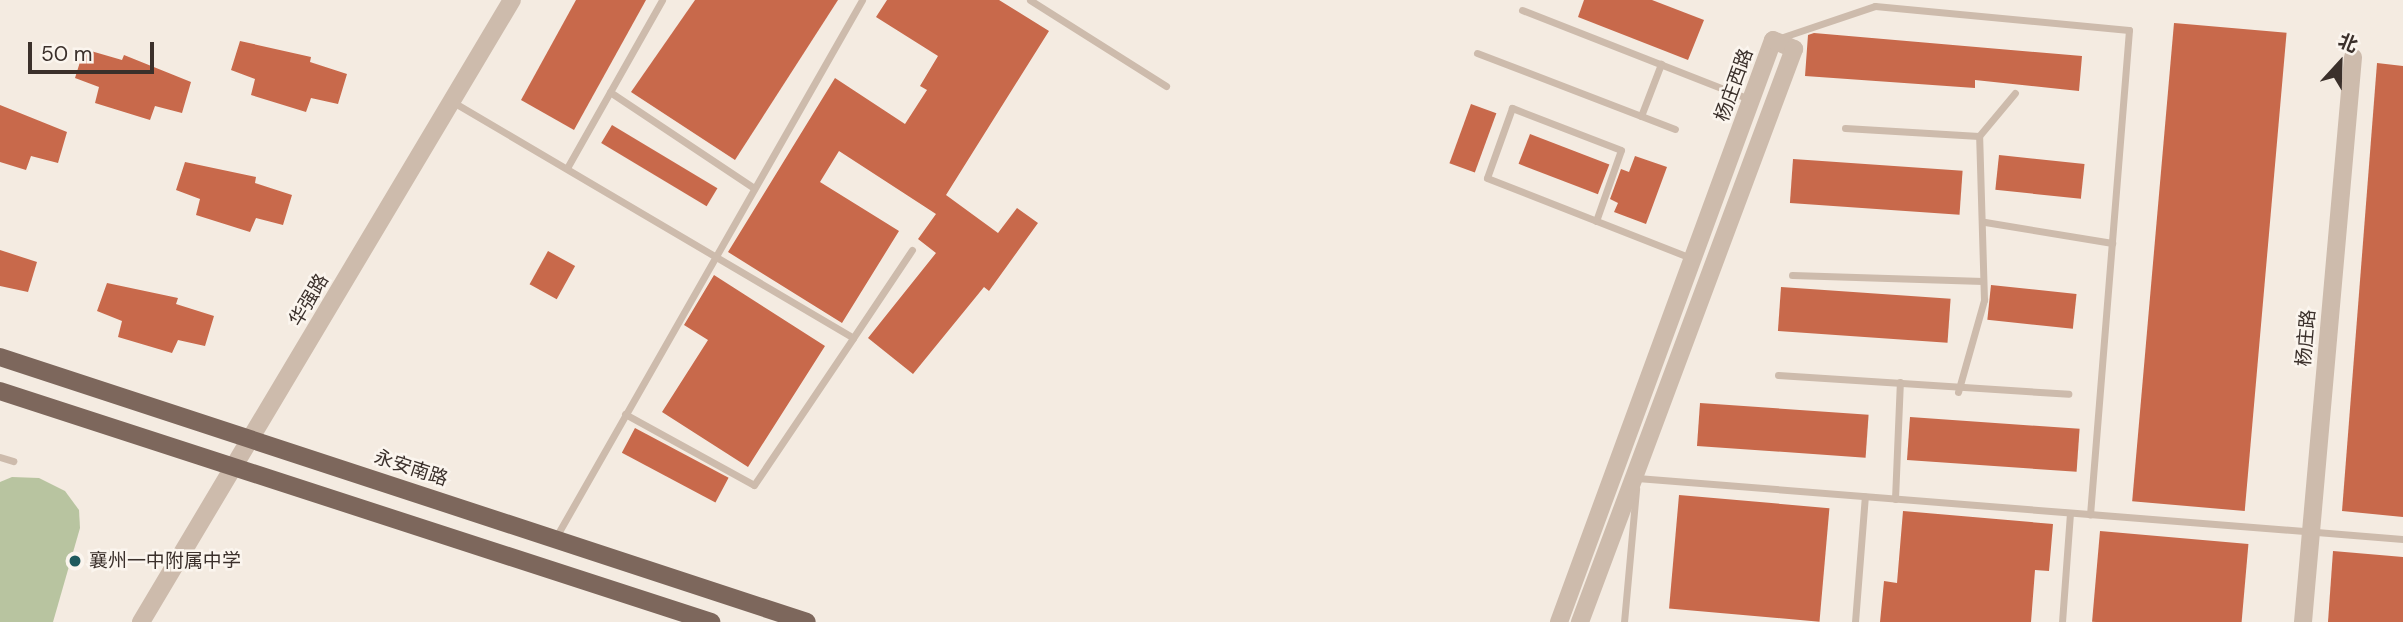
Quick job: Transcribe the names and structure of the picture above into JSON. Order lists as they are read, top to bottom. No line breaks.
{"streets":{"main road":["永安南路"],"street":["杨庄西路","华强路","杨庄路"]},"crossings":[["华强路","永安南路"]],"places":["襄州一中附属中学"],"scale_bar":"50 m","north":"top"}
